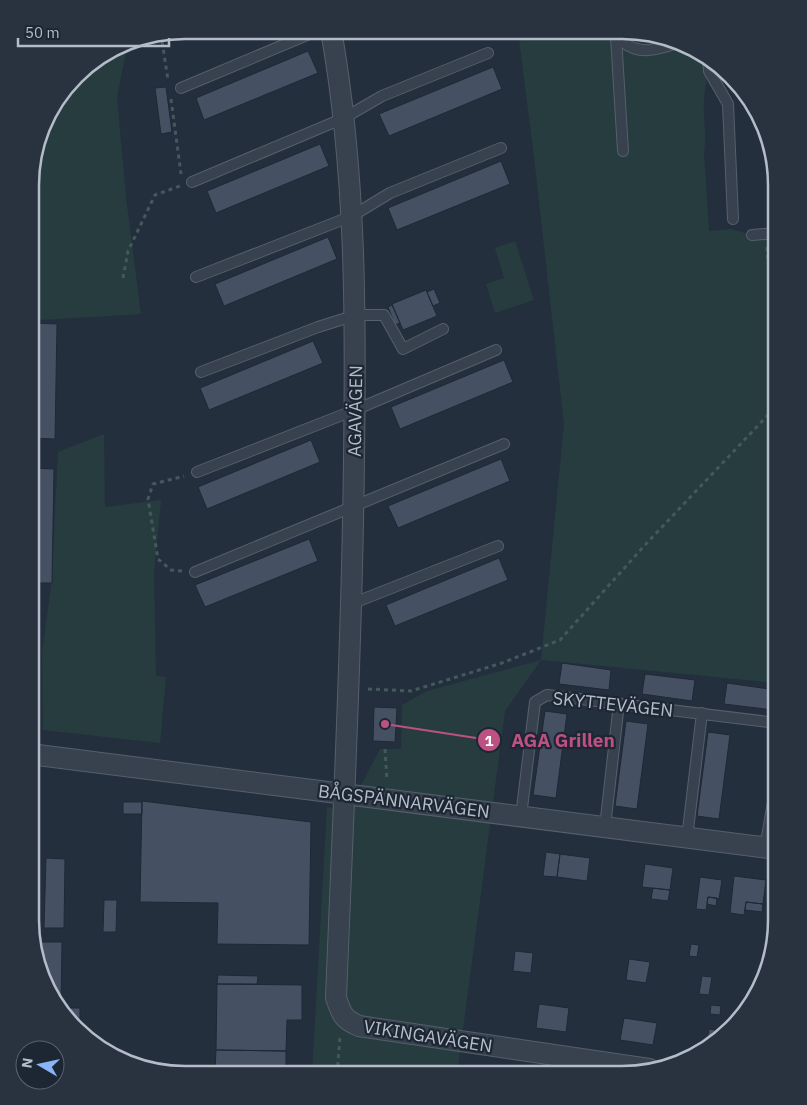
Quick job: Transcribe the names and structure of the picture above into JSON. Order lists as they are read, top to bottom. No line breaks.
{"streets":{"street":["AGAVÄGEN","BÅGSPÄNNARVÄGEN","VIKINGAVÄGEN"],"lane":["SKYTTEVÄGEN"]},"crossings":[["AGAVÄGEN","BÅGSPÄNNARVÄGEN"],["AGAVÄGEN","VIKINGAVÄGEN"],["SKYTTEVÄGEN","BÅGSPÄNNARVÄGEN"],["BÅGSPÄNNARVÄGEN","VIKINGAVÄGEN"]],"places":["AGA Grillen"],"scale_bar":"50 m","north":"left"}
